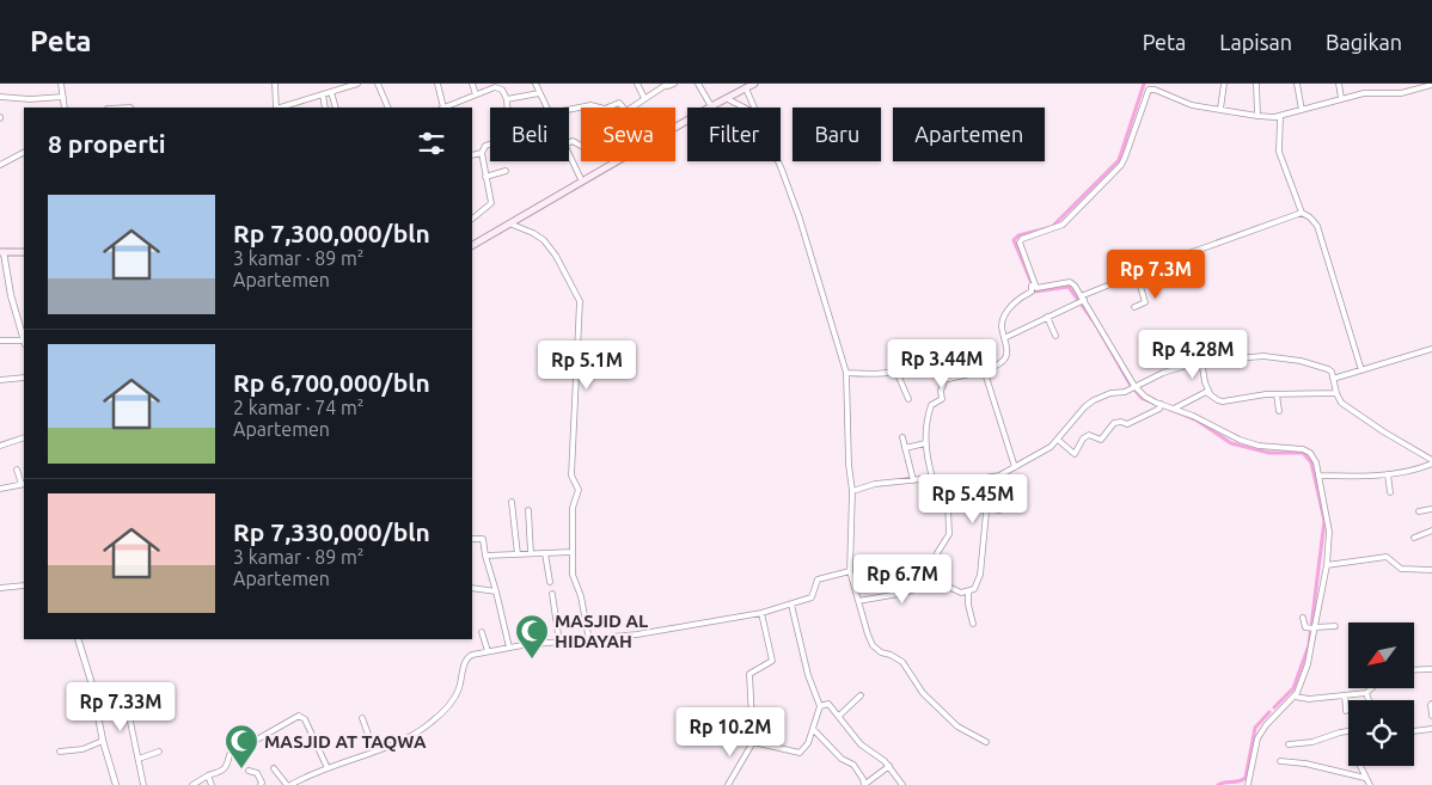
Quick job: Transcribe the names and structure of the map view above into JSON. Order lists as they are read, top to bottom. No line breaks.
{"places":{"mosque":["MASJID AL HIDAYAH","MASJID AT TAQWA"]},"north":"bottom left","page":{"header":"Peta","nav":["Peta","Lapisan","Bagikan"],"chip":["Beli","Sewa","Filter","Baru","Apartemen"],"heading":"8 properti","list":[{"name":"Rp 7,300,000/bln","note":"3 kamar · 89 m² · Apartemen"},{"name":"Rp 6,700,000/bln","note":"2 kamar · 74 m² · Apartemen"},{"name":"Rp 7,330,000/bln","note":"3 kamar · 89 m² · Apartemen"}],"price":["Rp 7.3M","Rp 4.28M","Rp 3.44M","Rp 5.1M","Rp 5.45M","Rp 6.7M","Rp 7.33M","Rp 10.2M"]}}
